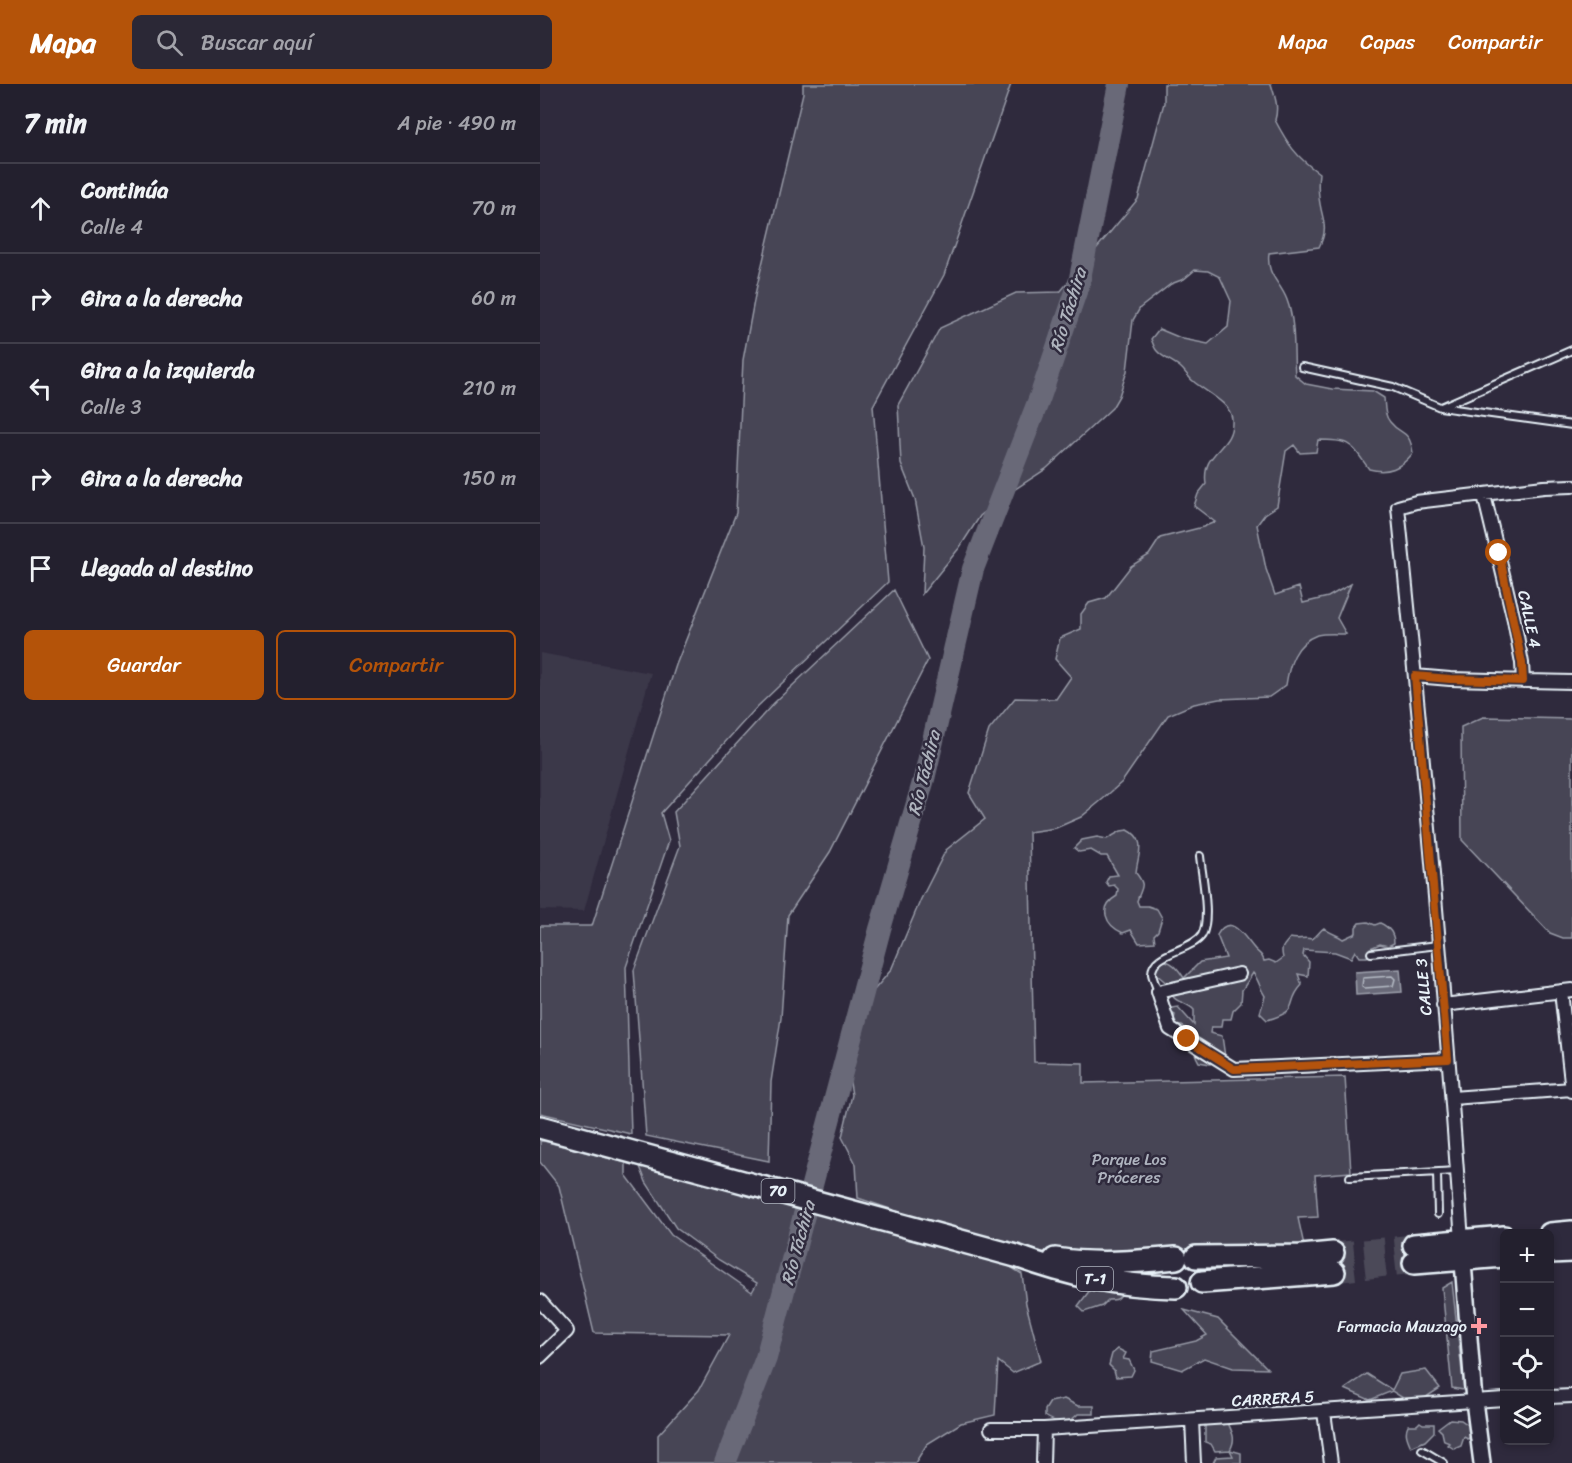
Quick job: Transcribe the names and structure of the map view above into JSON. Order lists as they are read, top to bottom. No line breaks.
{"streets":{"highway":["70","T-1"],"street":["CALLE 4","CALLE 3","CARRERA 5"]},"crossings":[["CALLE 4","CALLE 3"],["CALLE 3","CARRERA 5"],["70","T-1"]],"water":["Río Táchira"],"parks":["Parque Los Próceres"],"places":{"health":["Farmacia Mauzago"]},"page":{"header":"Mapa","search":"Buscar aquí","nav":["Mapa","Capas","Compartir"],"heading":["7 min","A pie · 490 m"],"list":[["Continúa","Calle 4","70 m"],["Gira a la derecha","60 m"],["Gira a la izquierda","Calle 3","210 m"],["Gira a la derecha","150 m"],"Llegada al destino"],"buttons":["Guardar","Compartir"],"map_buttons":["+","−"]}}
